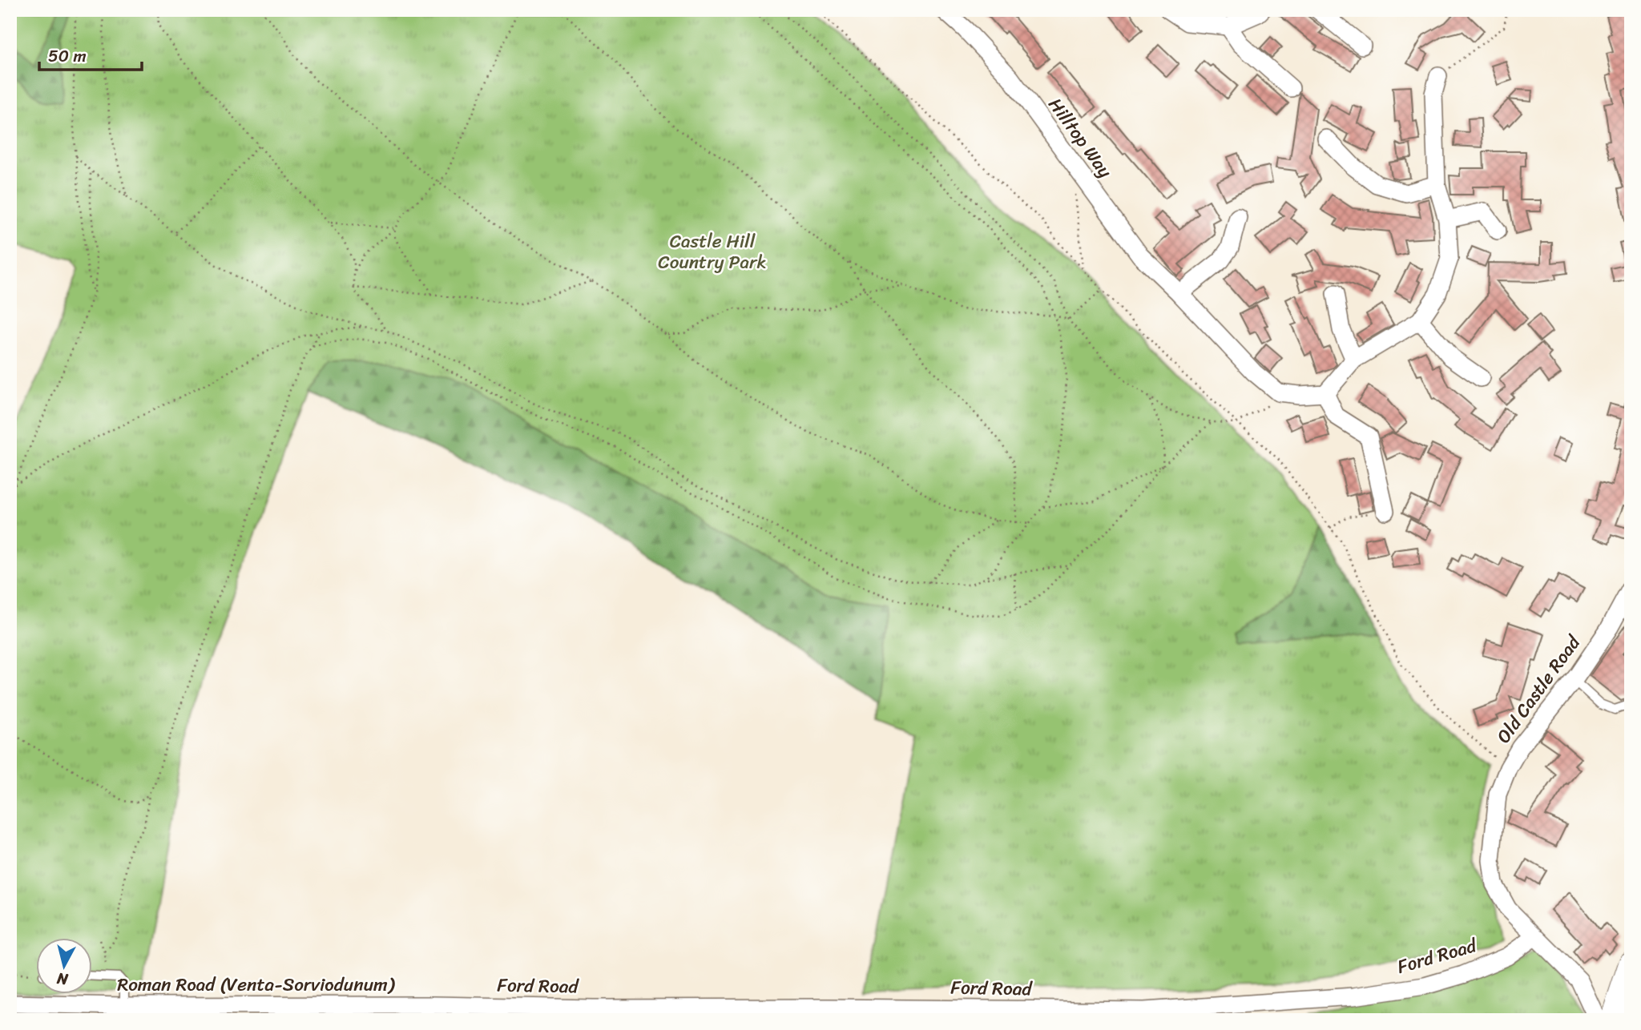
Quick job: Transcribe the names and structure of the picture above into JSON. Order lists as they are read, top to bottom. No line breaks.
{"streets":{"street":["Hilltop Way","Old Castle Road","Ford Road","Roman Road (Venta-Sorviodunum)"]},"crossings":[["Old Castle Road","Ford Road"],["Ford Road","Roman Road (Venta-Sorviodunum)"]],"parks":["Castle Hill Country Park"],"scale_bar":"50 m","north":"bottom"}
